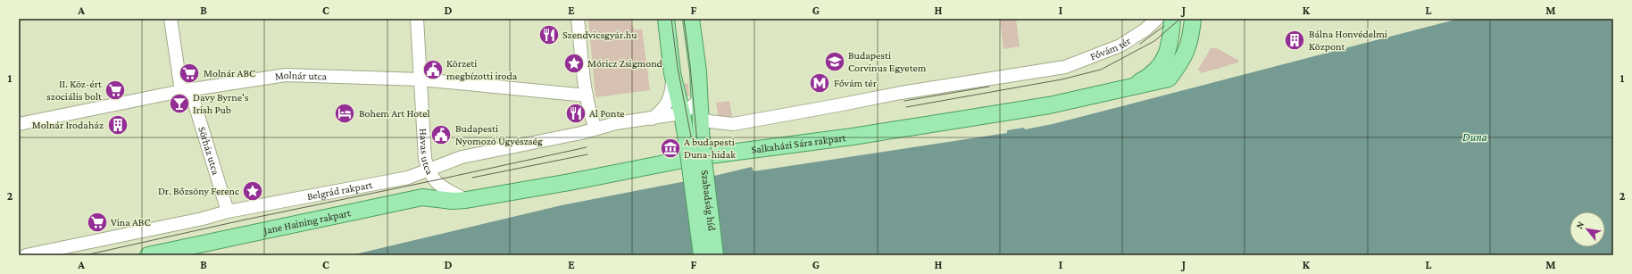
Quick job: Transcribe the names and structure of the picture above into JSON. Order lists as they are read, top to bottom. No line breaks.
{"streets":{"main road":["Salkaházi Sára rakpart","Szabadság híd","Jane Haining rakpart"],"street":["Fővám tér","Molnár utca","Sörház utca","Havas utca","Belgrád rakpart"]},"crossings":[["Molnár utca","Sörház utca"],["Molnár utca","Havas utca"],["Salkaházi Sára rakpart","Havas utca"],["Salkaházi Sára rakpart","Jane Haining rakpart"],["Sörház utca","Belgrád rakpart"],["Havas utca","Belgrád rakpart"],["Havas utca","Jane Haining rakpart"]],"water":["Duna"],"places":{"restaurant":["Szendvicsgyár.hu","Al Ponte"],"building":["Bálna Honvédelmi Központ","Molnár Irodaház"],"school or university":["Budapesti Corvinus Egyetem"],"place":["Móricz Zsigmond","Dr. Bőzsöny Ferenc"],"public building":["Körzeti megbízotti iroda","Budapesti Nyomozó Ügyészség"],"supermarket":["Molnár ABC","II. Köz-ért szociális bolt","Vina ABC"],"metro station":["Fővám tér"],"bar":["Davy Byrne's Irish Pub"],"hotel":["Bohem Art Hotel"],"museum":["A budapesti Duna-hidak"]},"north":"top left","grid":{"columns":["A","B","C","D","E","F","G","H","I","J","K","L","M"],"rows":["1","2"]}}
